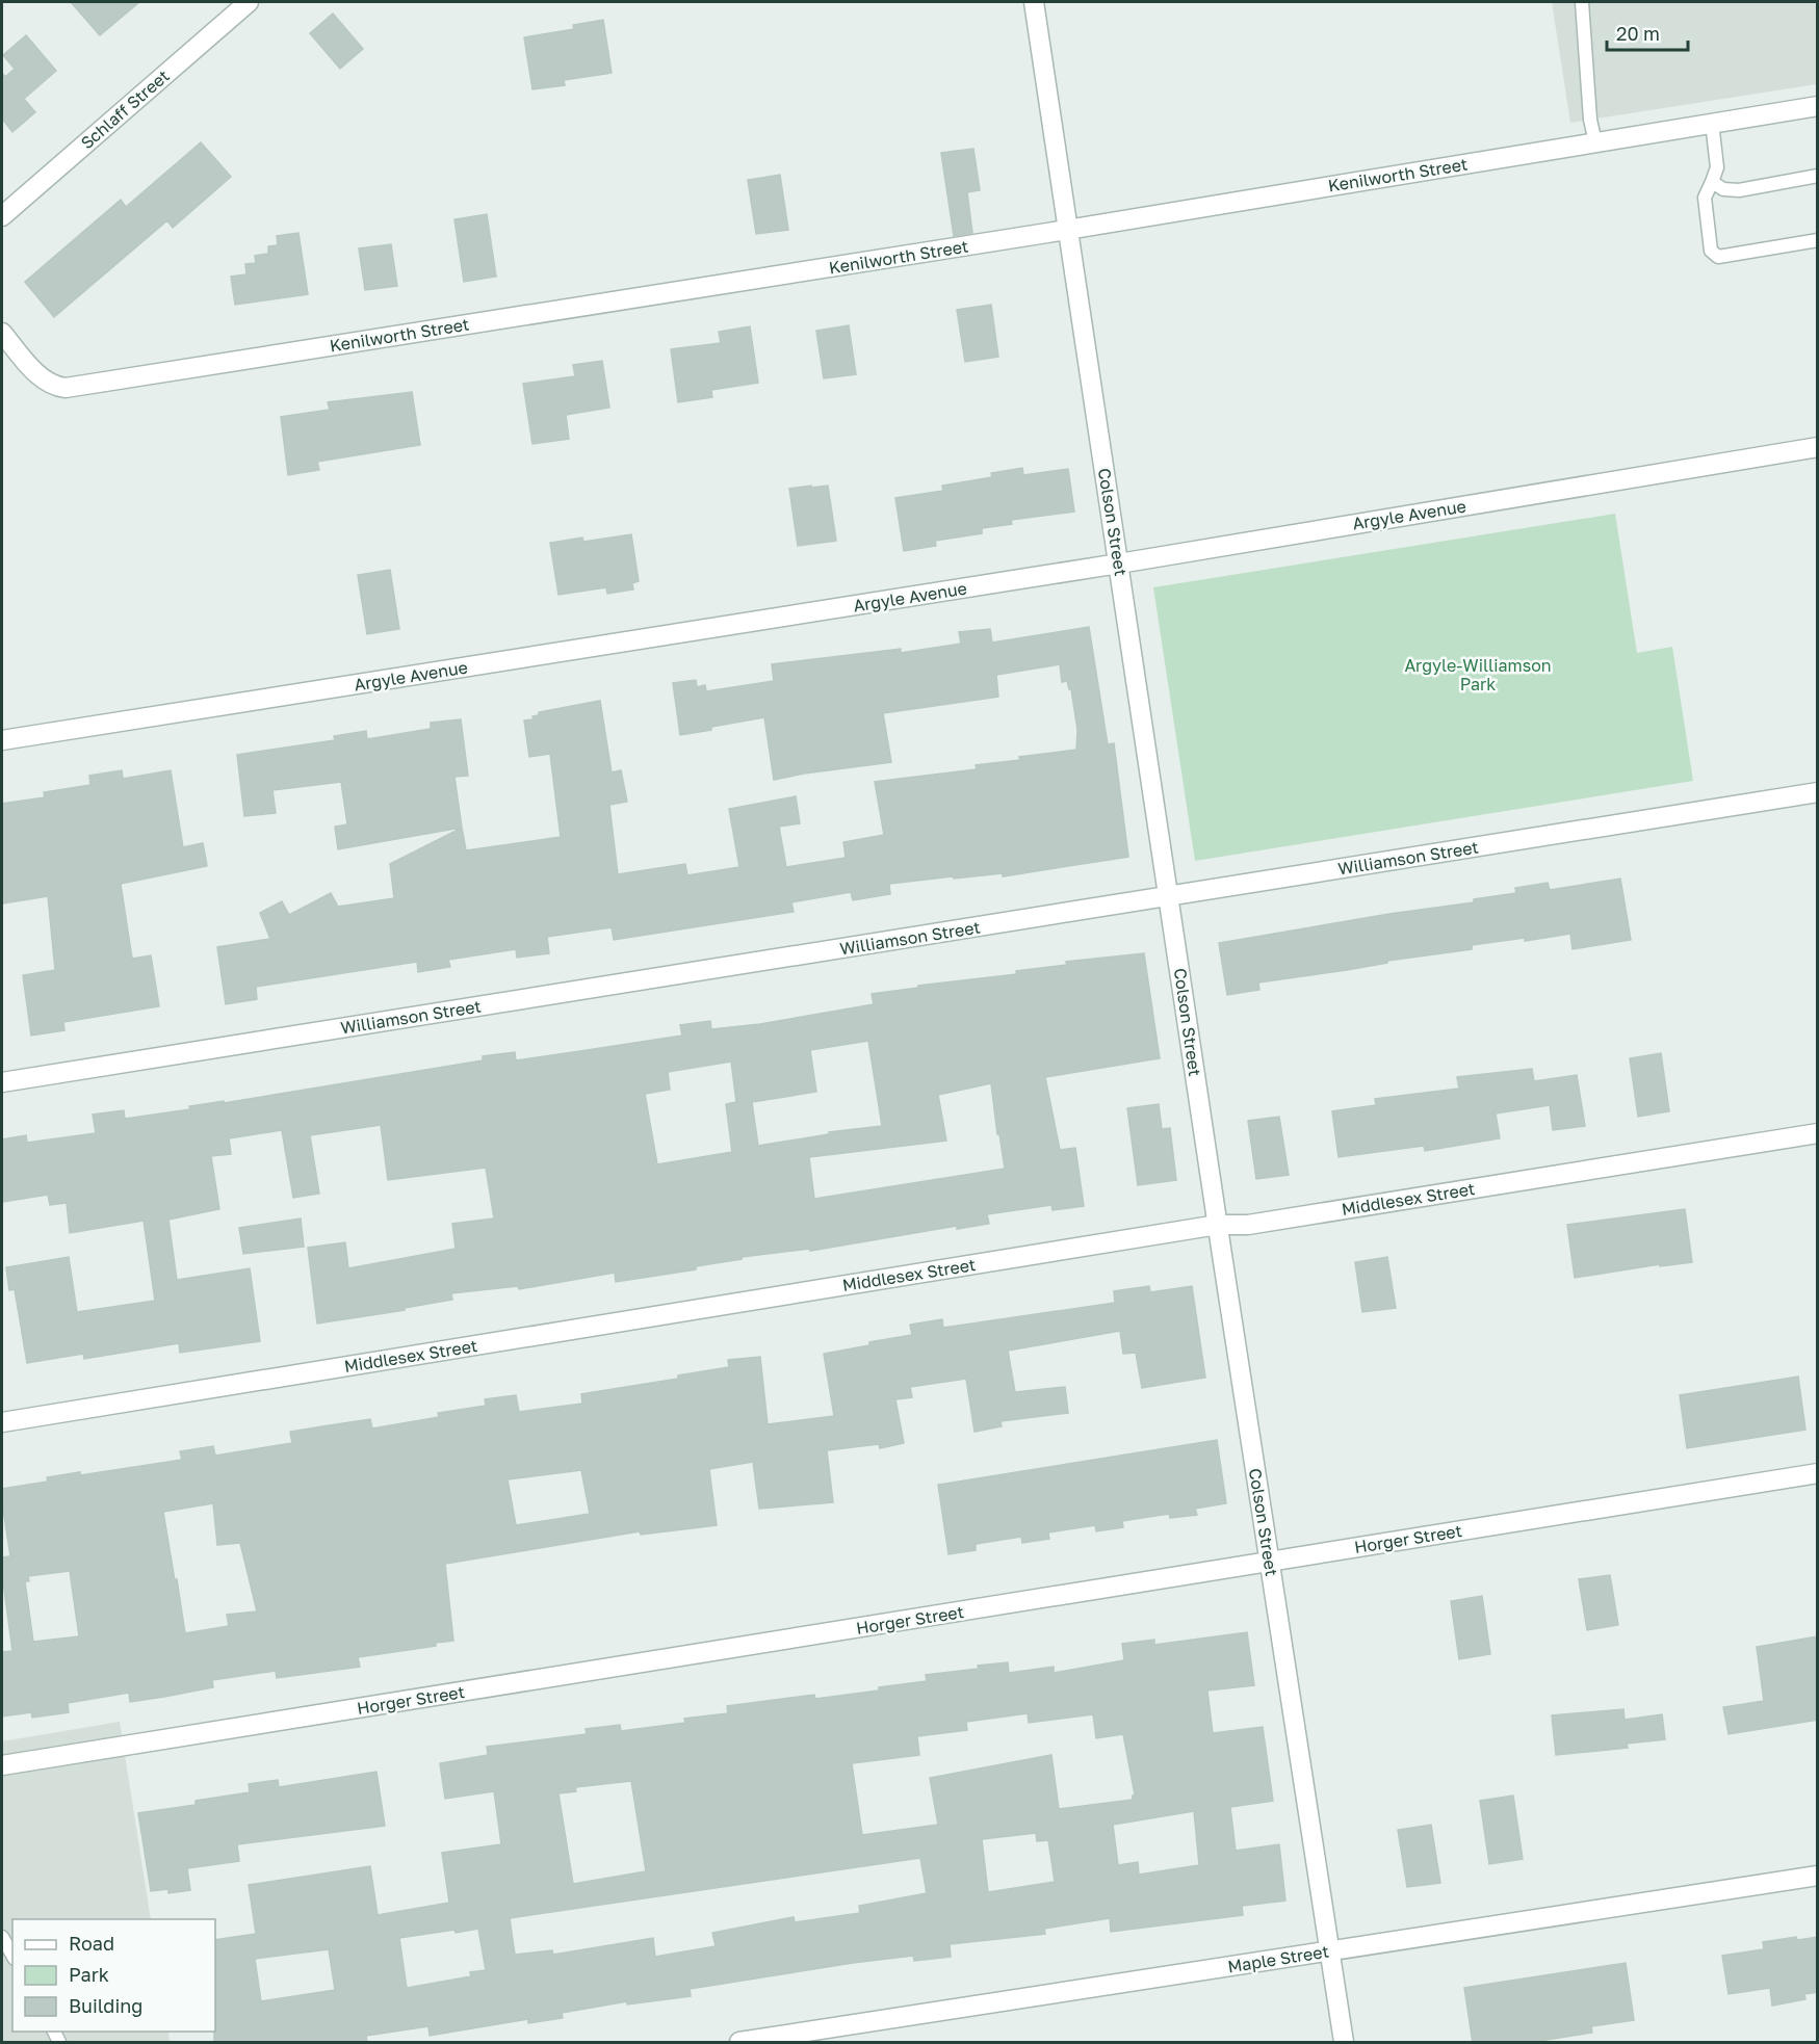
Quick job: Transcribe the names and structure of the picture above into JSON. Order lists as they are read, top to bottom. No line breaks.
{"streets":{"street":["Schlaff Street","Kenilworth Street","Argyle Avenue","Colson Street","Williamson Street","Middlesex Street","Horger Street","Maple Street"]},"crossings":[["Kenilworth Street","Colson Street"],["Argyle Avenue","Colson Street"],["Colson Street","Williamson Street"],["Colson Street","Middlesex Street"],["Colson Street","Horger Street"],["Colson Street","Maple Street"]],"parks":["Argyle-Williamson Park"],"legend":["Road","Park","Building"],"scale_bar":"20 m"}
